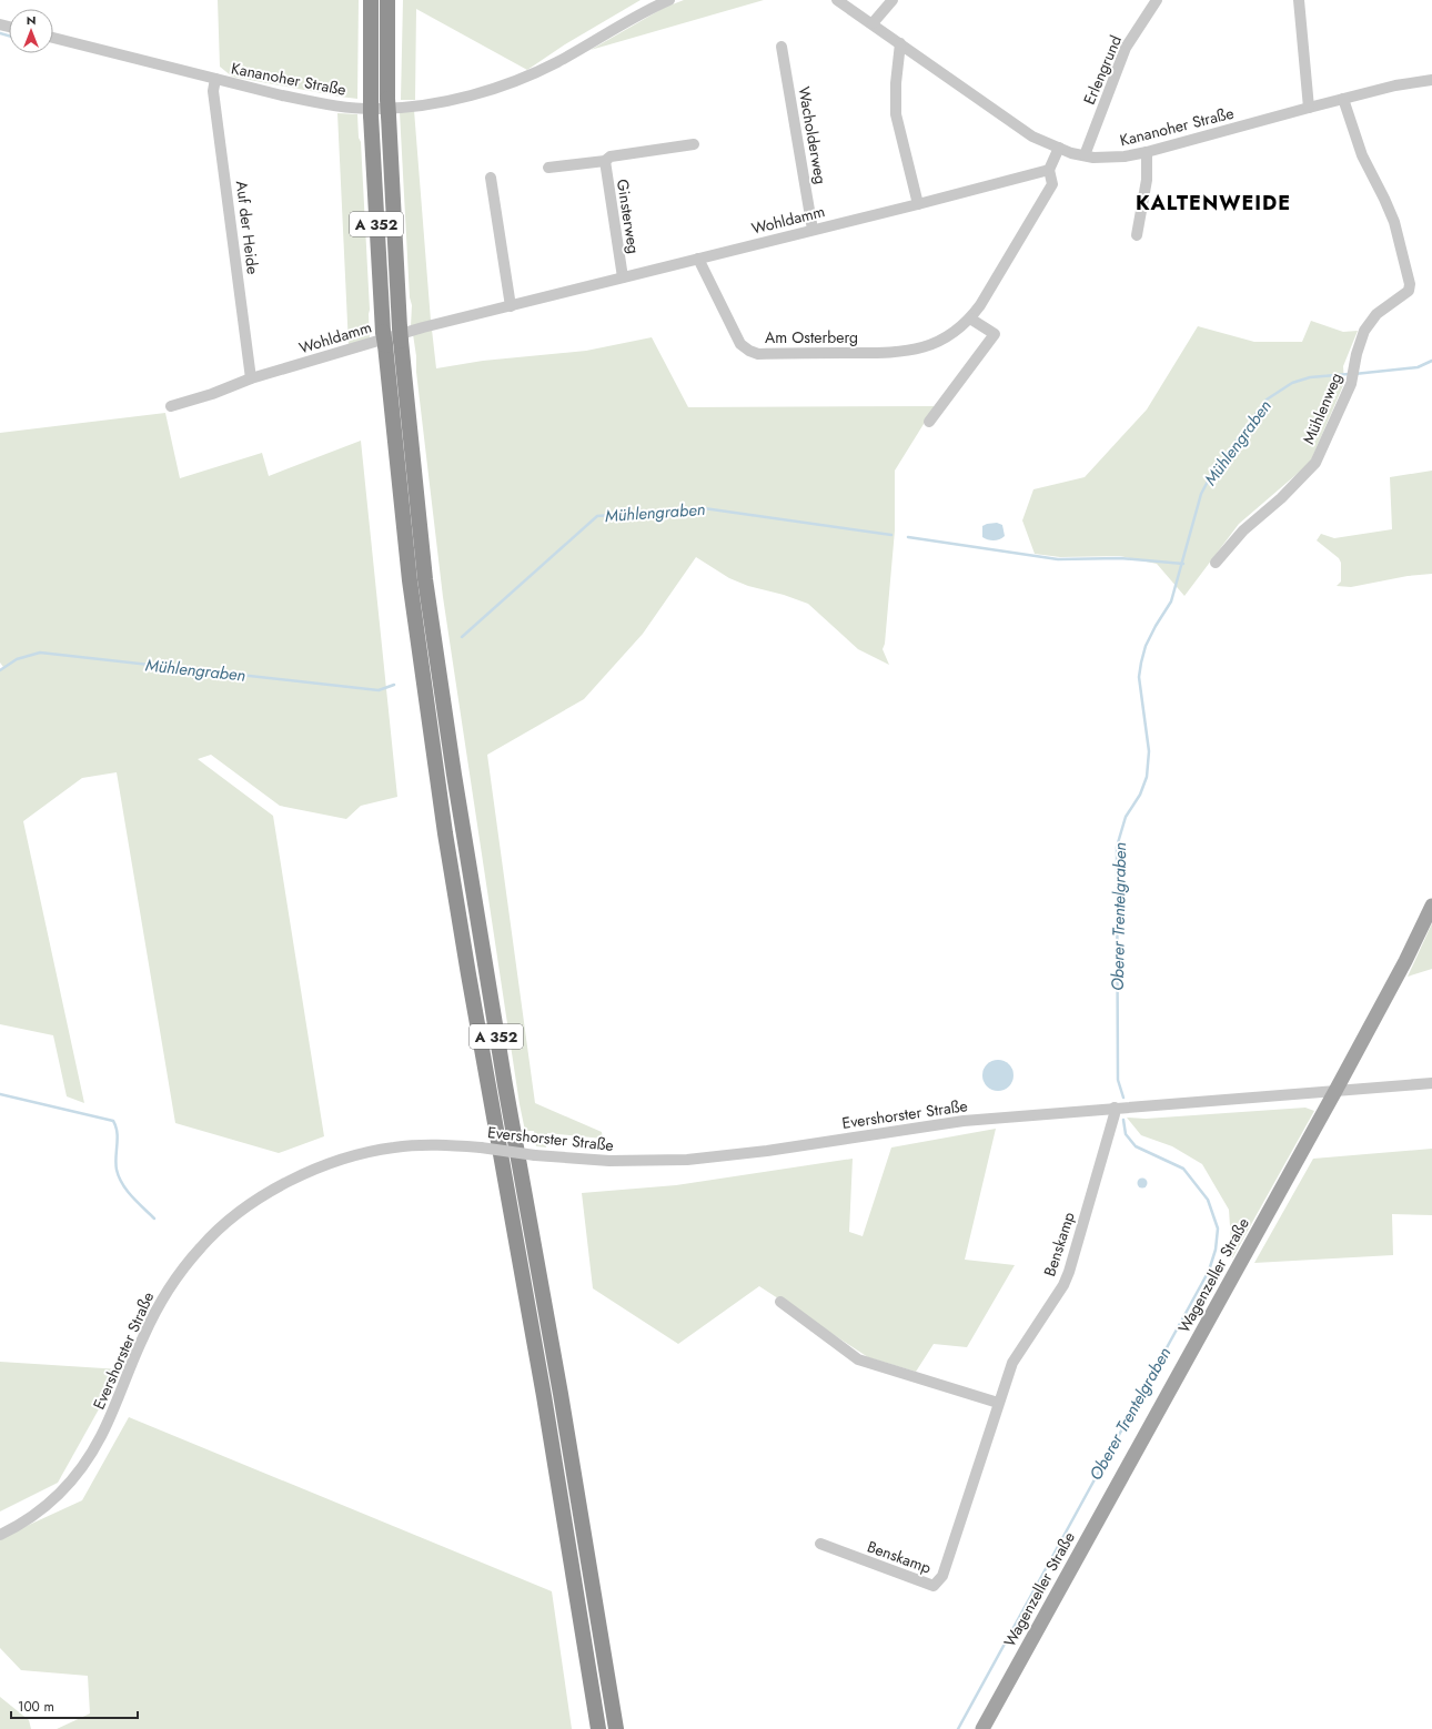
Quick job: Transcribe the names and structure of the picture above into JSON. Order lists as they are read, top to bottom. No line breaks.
{"streets":{"highway":["A 352"],"main road":["Wagenzeller Straße"],"street":["Erlengrund","Kananoher Straße","Wacholderweg","Ginsterweg","Wohldamm","Auf der Heide","Am Osterberg","Mühlenweg","Evershorster Straße","Benskamp"]},"crossings":[["Erlengrund","Kananoher Straße"],["Kananoher Straße","Auf der Heide"],["Kananoher Straße","Mühlenweg"],["Wacholderweg","Wohldamm"],["Ginsterweg","Wohldamm"],["Wohldamm","Auf der Heide"],["Wohldamm","Am Osterberg"],["Evershorster Straße","Benskamp"],["Evershorster Straße","Wagenzeller Straße"]],"districts":["KALTENWEIDE"],"water":["Mühlengraben","Oberer Trentelgraben"],"scale_bar":"100 m","north":"top"}
